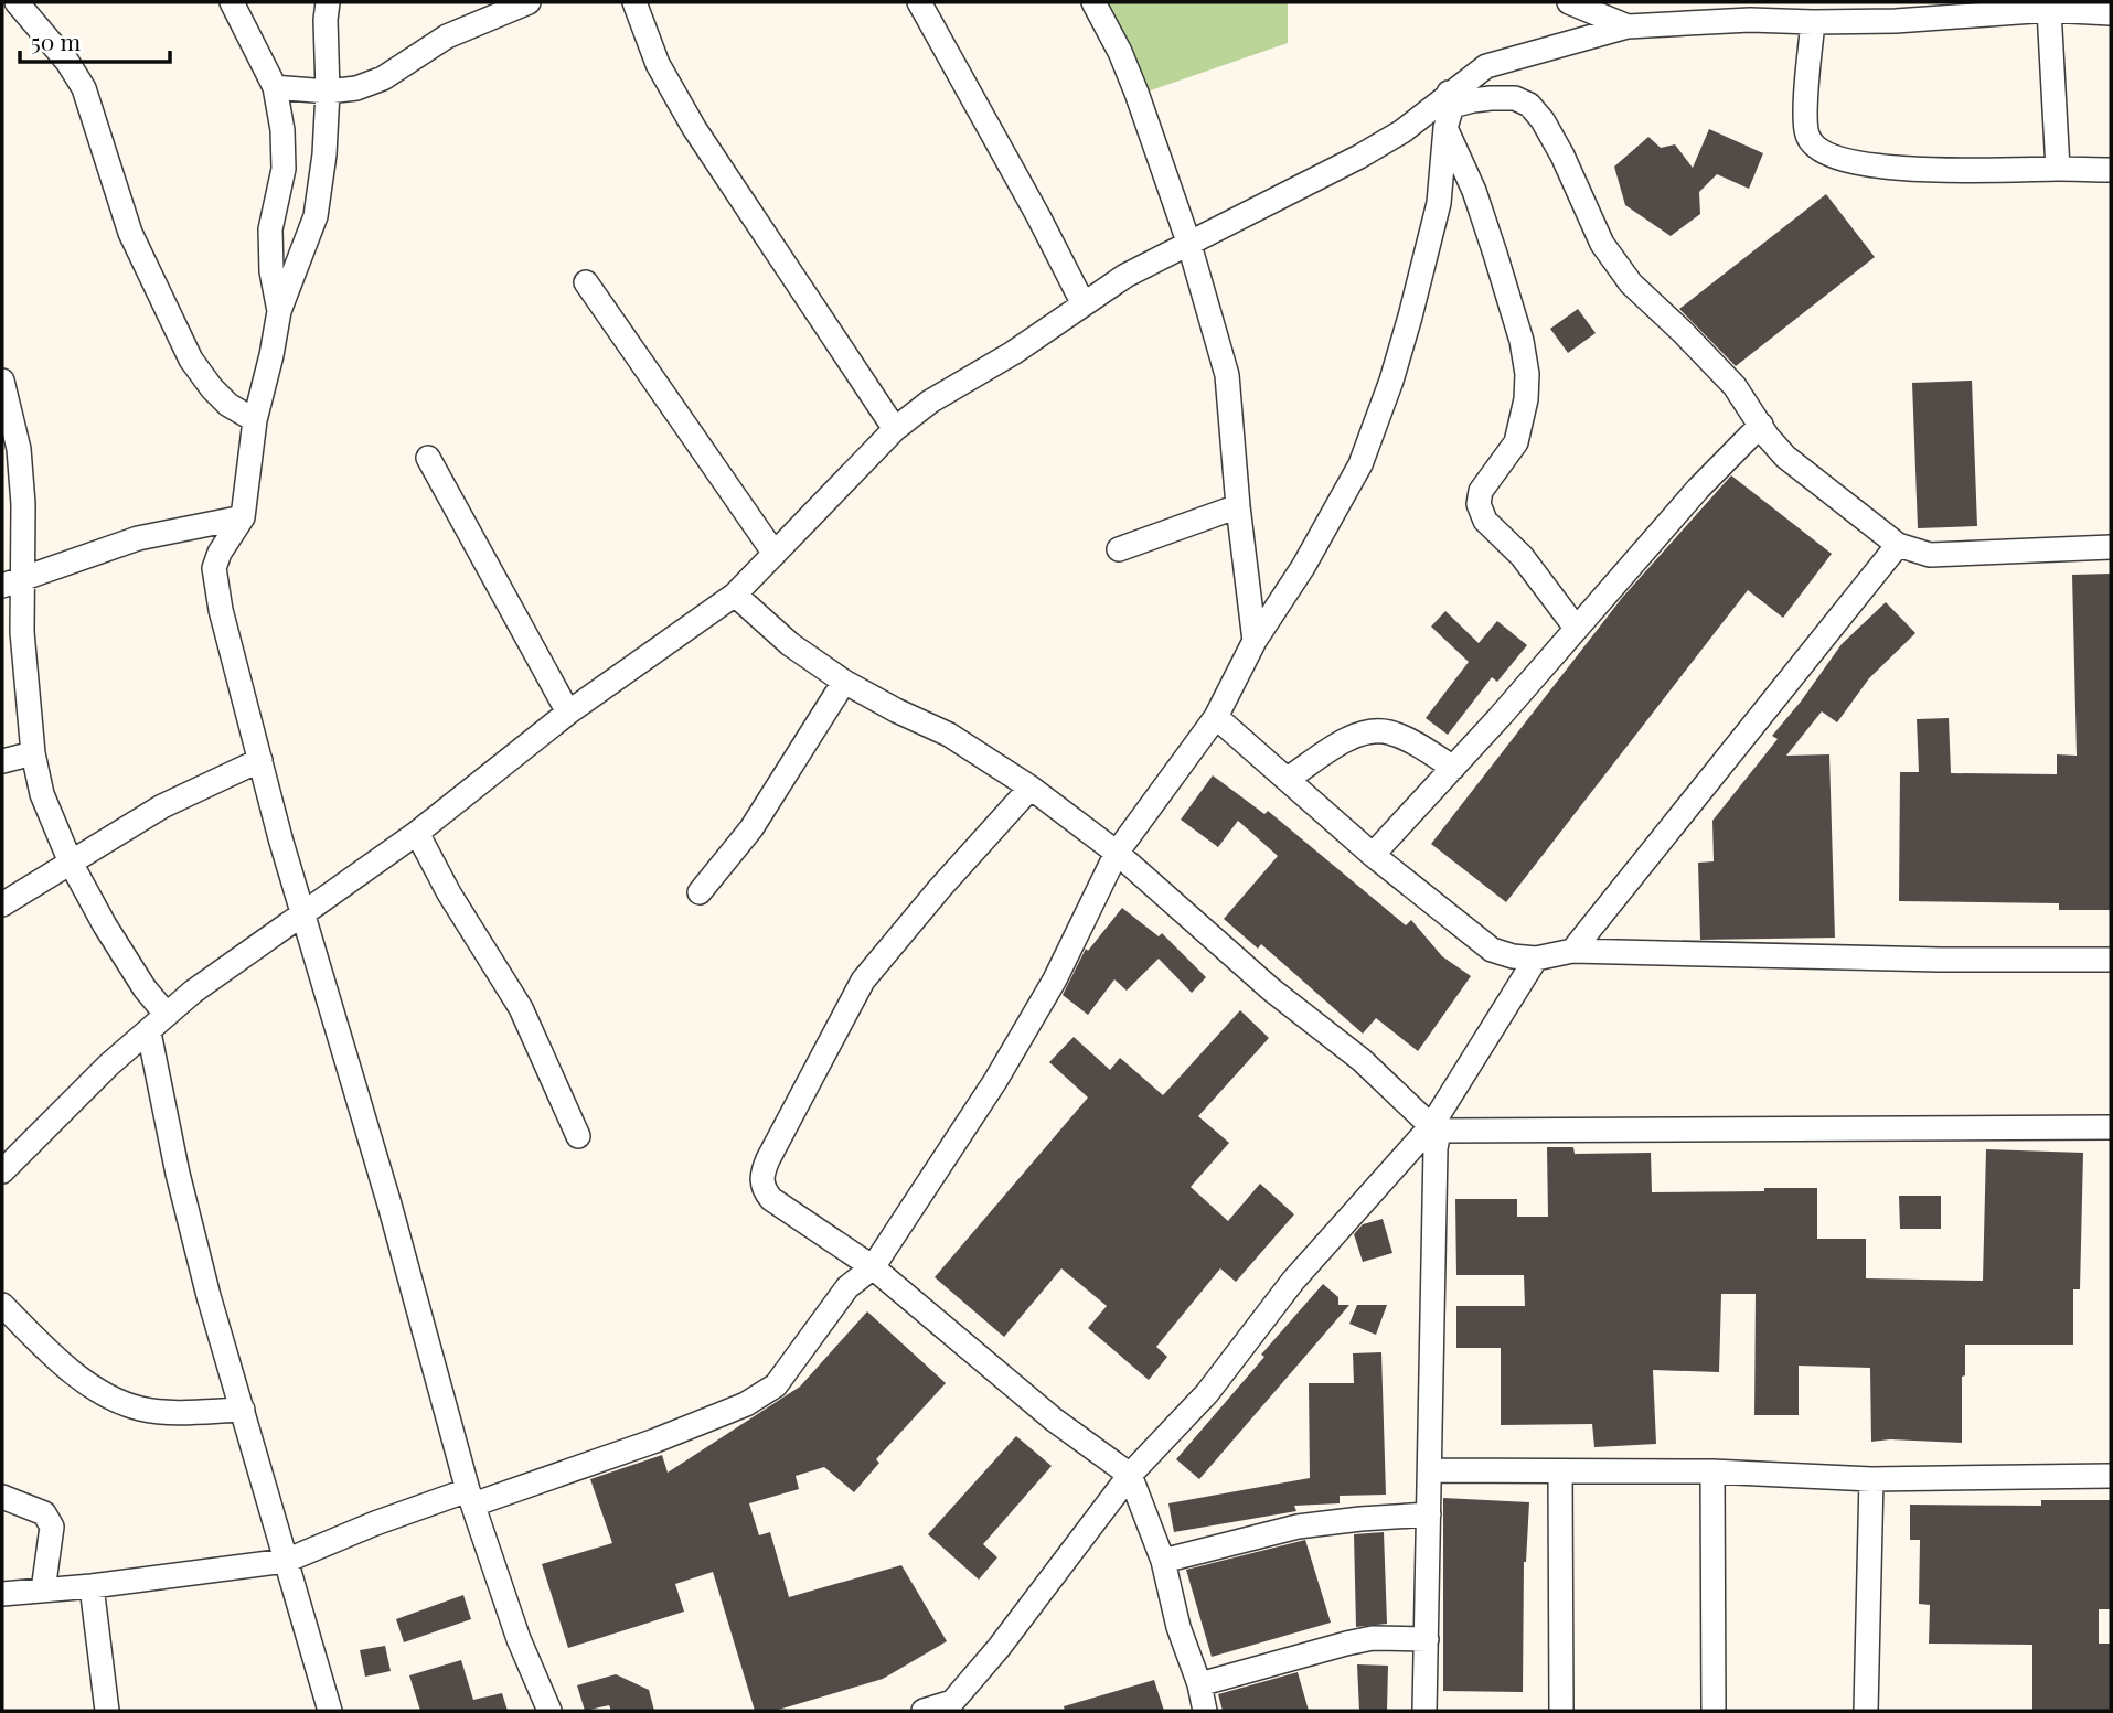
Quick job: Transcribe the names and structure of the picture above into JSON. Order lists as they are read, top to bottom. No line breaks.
{"scale_bar":"50 m"}
